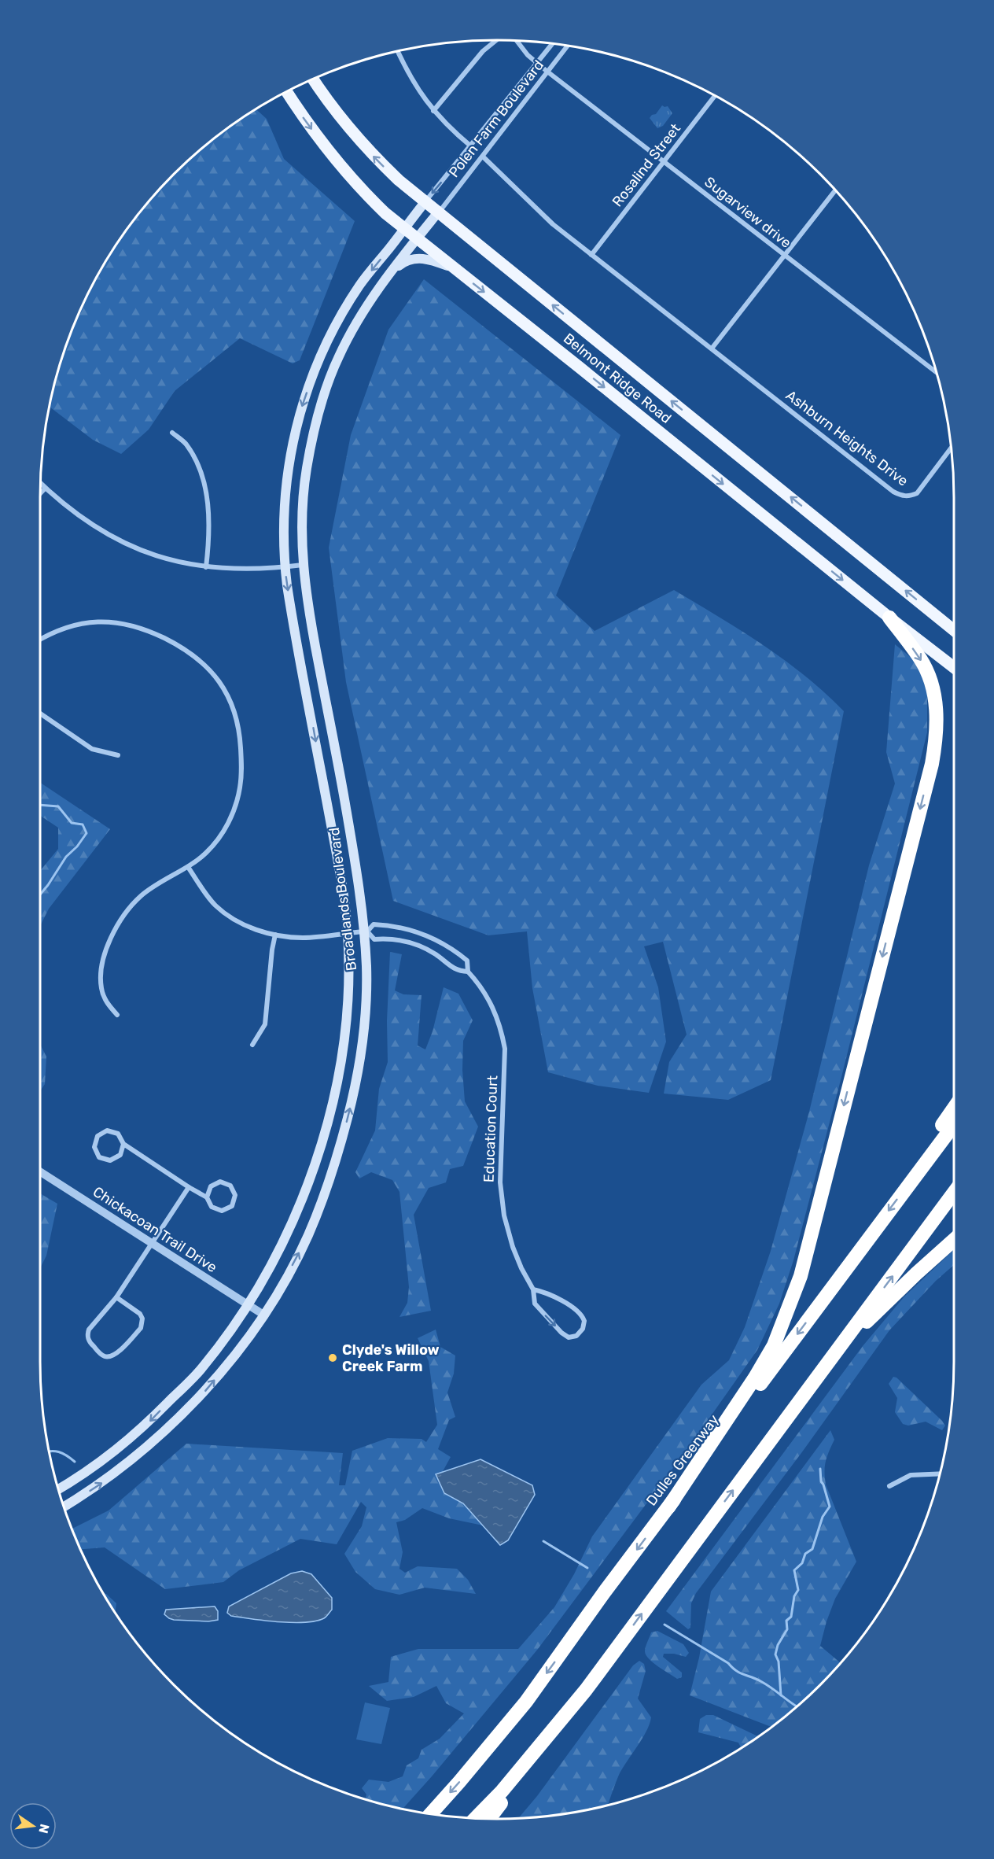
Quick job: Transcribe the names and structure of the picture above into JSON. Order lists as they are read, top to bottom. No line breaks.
{"streets":{"highway":["Dulles Greenway"],"main road":["Belmont Ridge Road","Broadlands Boulevard"],"street":["Polen Farm Boulevard","Rosalind Street","Sugarview drive","Ashburn Heights Drive","Education Court","Chickacoan Trail Drive"]},"crossings":[["Polen Farm Boulevard","Sugarview drive"],["Polen Farm Boulevard","Belmont Ridge Road"],["Polen Farm Boulevard","Ashburn Heights Drive"],["Polen Farm Boulevard","Broadlands Boulevard"],["Rosalind Street","Sugarview drive"],["Rosalind Street","Ashburn Heights Drive"],["Belmont Ridge Road","Broadlands Boulevard"],["Broadlands Boulevard","Education Court"],["Broadlands Boulevard","Chickacoan Trail Drive"]],"places":["Clyde's Willow Creek Farm"],"north":"right"}
